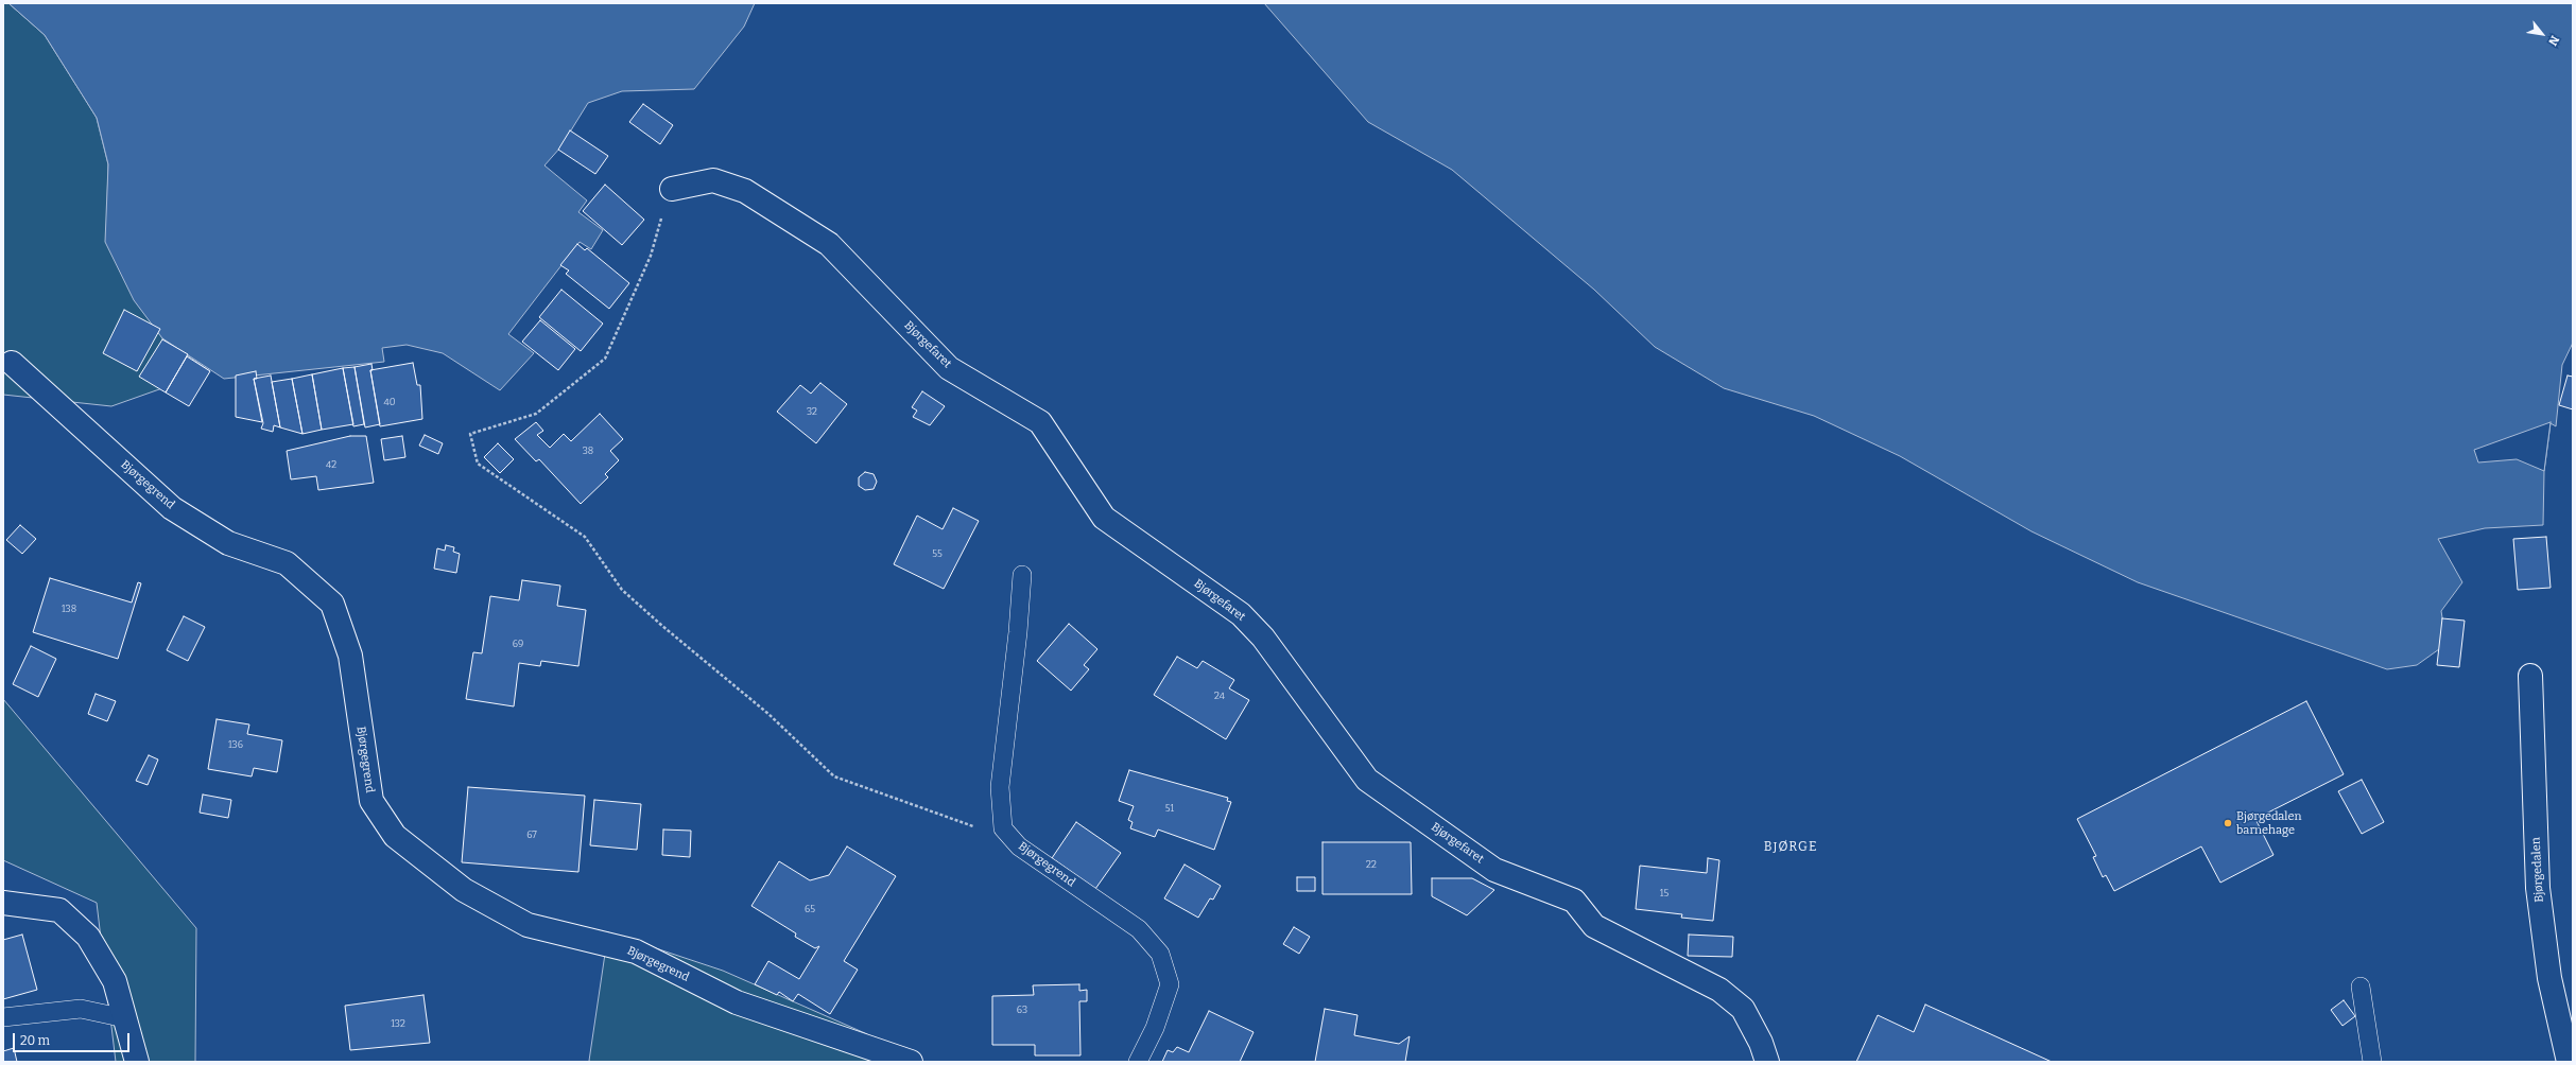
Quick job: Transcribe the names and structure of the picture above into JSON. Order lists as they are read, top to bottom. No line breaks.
{"streets":{"street":["Bjørgefaret","Bjørgegrend","Bjørgedalen"]},"districts":["BJØRGE"],"places":["Bjørgedalen barnehage"],"house_numbers":["40","32","38","42","55","138","69","24","136","51","67","22","15","65","63","132"],"scale_bar":"20 m","north":"bottom right"}
